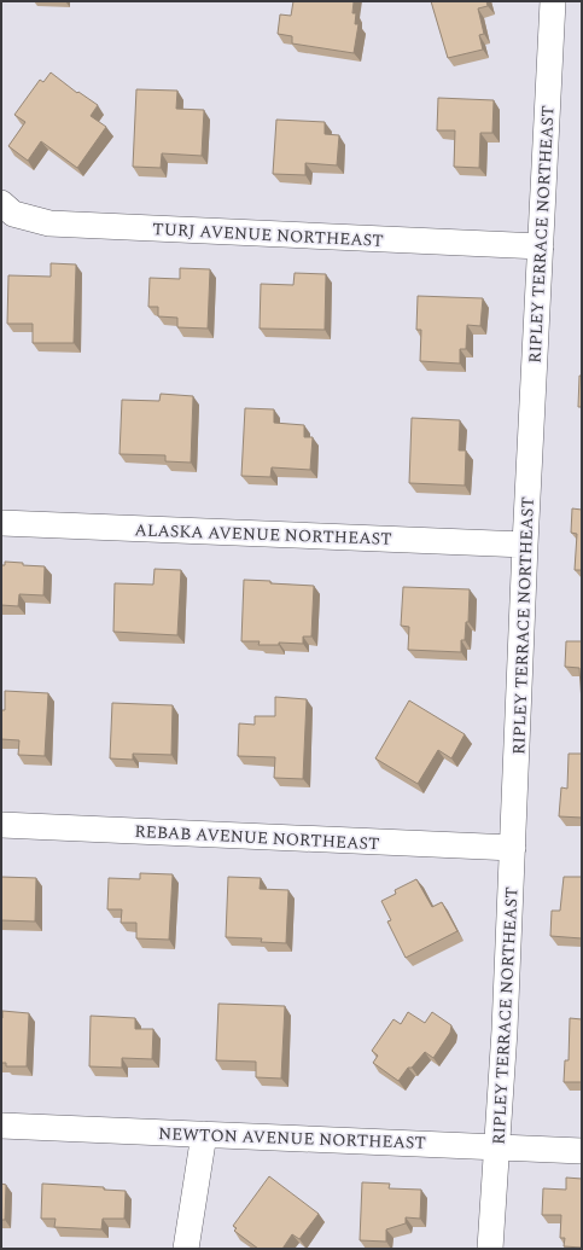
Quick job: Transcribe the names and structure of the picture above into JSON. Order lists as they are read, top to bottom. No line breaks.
{"streets":{"street":["TURJ AVENUE NORTHEAST","RIPLEY TERRACE NORTHEAST","ALASKA AVENUE NORTHEAST","REBAB AVENUE NORTHEAST","NEWTON AVENUE NORTHEAST"]},"crossings":[["TURJ AVENUE NORTHEAST","RIPLEY TERRACE NORTHEAST"],["RIPLEY TERRACE NORTHEAST","ALASKA AVENUE NORTHEAST"],["RIPLEY TERRACE NORTHEAST","REBAB AVENUE NORTHEAST"],["RIPLEY TERRACE NORTHEAST","NEWTON AVENUE NORTHEAST"]]}
